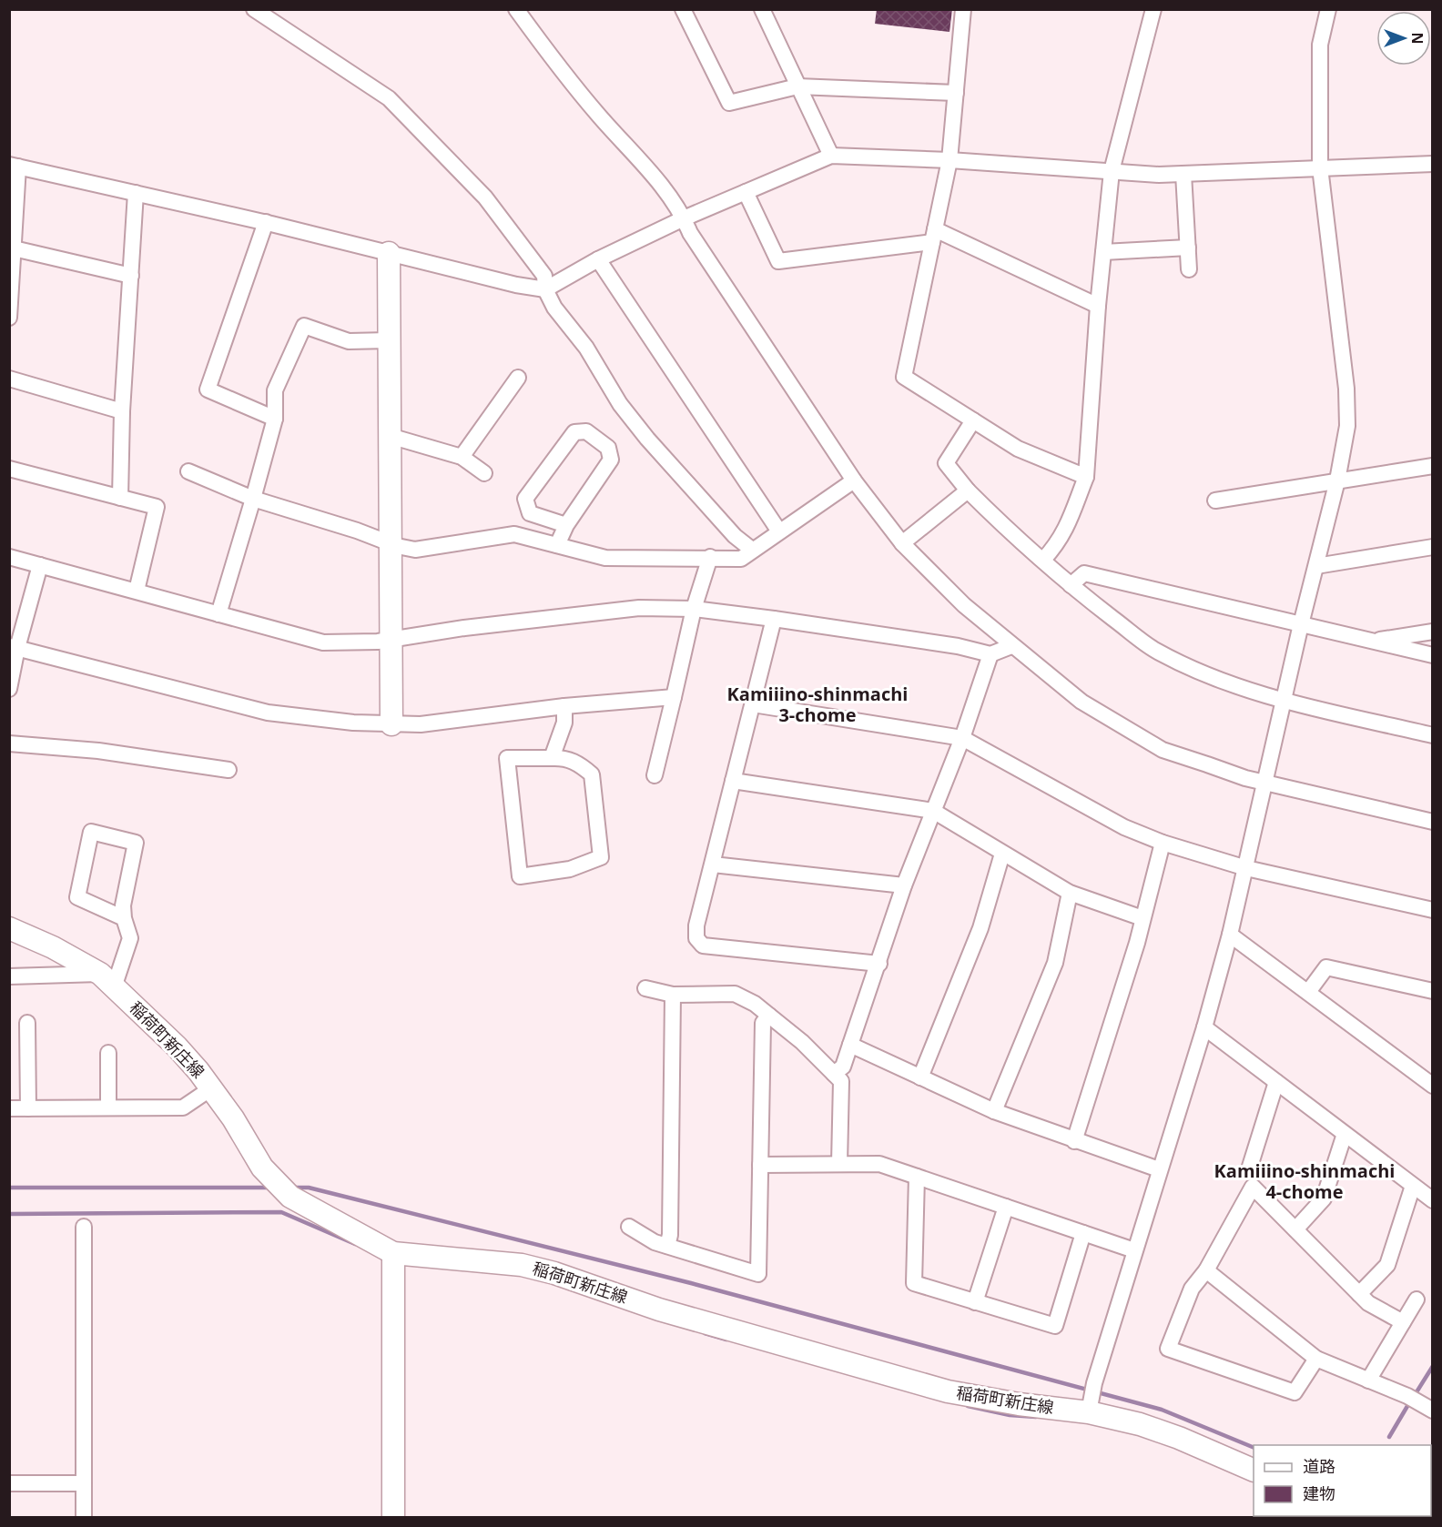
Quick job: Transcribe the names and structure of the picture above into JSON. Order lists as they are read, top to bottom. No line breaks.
{"streets":{"main road":["稲荷町新庄線"]},"districts":["Kamiiino-shinmachi 3-chome","Kamiiino-shinmachi 4-chome"],"legend":["道路","建物"],"north":"right"}
